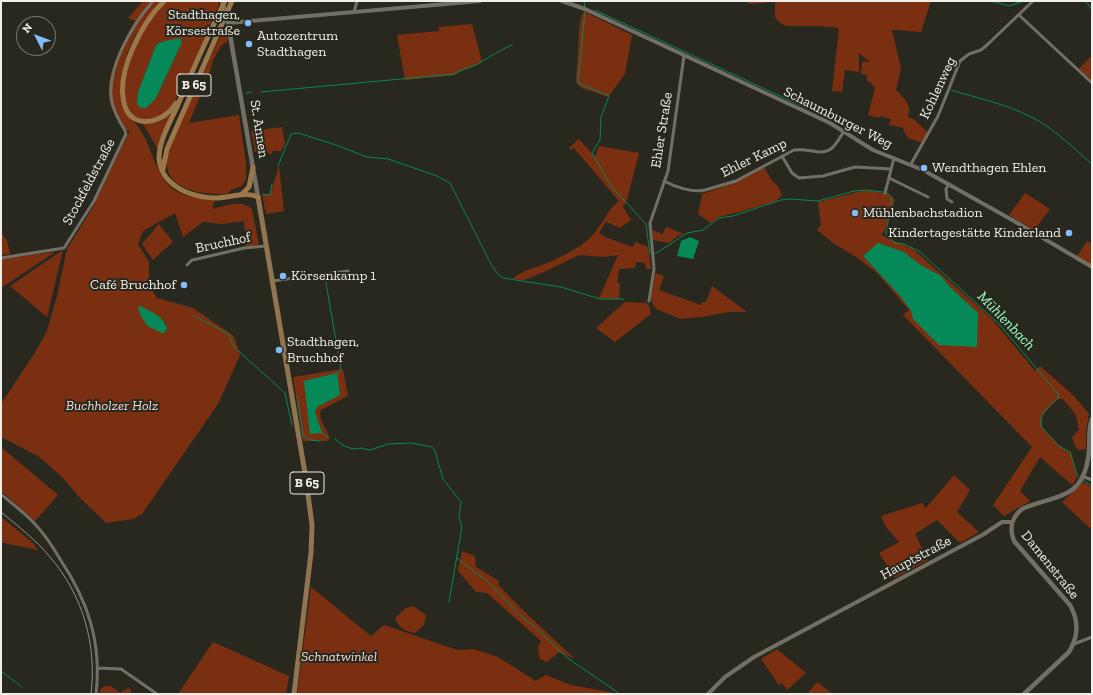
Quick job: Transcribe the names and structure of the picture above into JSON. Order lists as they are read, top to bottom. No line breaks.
{"streets":{"highway":["B 65"],"main road":["St. Annen","Hauptstraße","Damenstraße"],"street":["Kohlenweg","Schaumburger Weg","Ehler Straße","Ehler Kamp","Stockfeldstraße","Bruchhof"]},"crossings":[["B 65","St. Annen"],["Kohlenweg","Schaumburger Weg"],["Schaumburger Weg","Ehler Straße"],["Schaumburger Weg","Ehler Kamp"],["St. Annen","Bruchhof"],["Ehler Straße","Ehler Kamp"],["Hauptstraße","Damenstraße"]],"water":["Mühlenbach"],"parks":["Buchholzer Holz","Schnatwinkel"],"places":["Stadthagen, Körsestraße","Autozentrum Stadthagen","Wendthagen Ehlen","Mühlenbachstadion","Kindertagestätte Kinderland","Körsenkamp 1","Café Bruchhof","Stadthagen, Bruchhof"],"north":"top left"}
